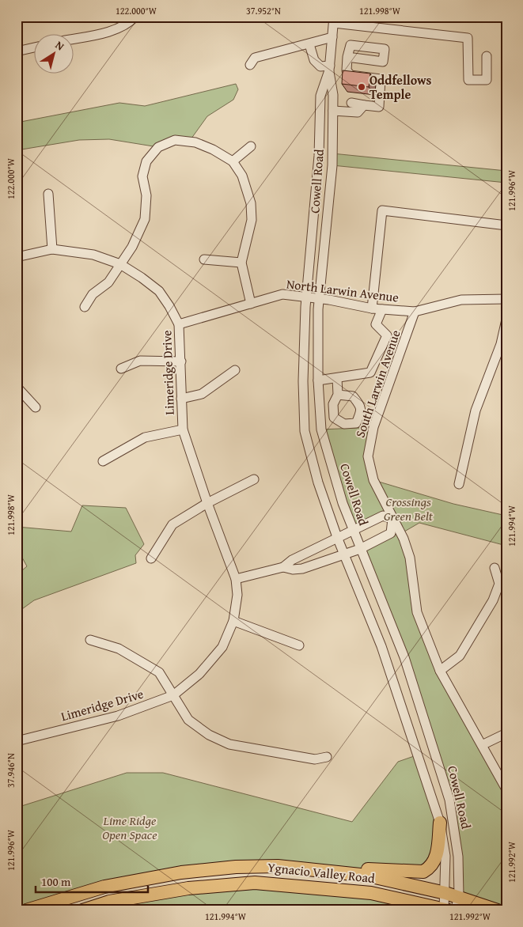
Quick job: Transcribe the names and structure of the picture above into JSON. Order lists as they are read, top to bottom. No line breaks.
{"streets":{"highway":["Ygnacio Valley Road"],"street":["Cowell Road","North Larwin Avenue","Limeridge Drive","South Larwin Avenue"]},"crossings":[["Cowell Road","North Larwin Avenue"],["Cowell Road","Ygnacio Valley Road"],["North Larwin Avenue","Limeridge Drive"],["North Larwin Avenue","South Larwin Avenue"]],"parks":["Crossings Green Belt","Lime Ridge Open Space"],"places":["Oddfellows Temple"],"scale_bar":"100 m","north":"top right","coordinates":["122.000°W","37.952°N","121.998°W","121.996°W","121.994°W","37.946°N","121.992°W"]}
